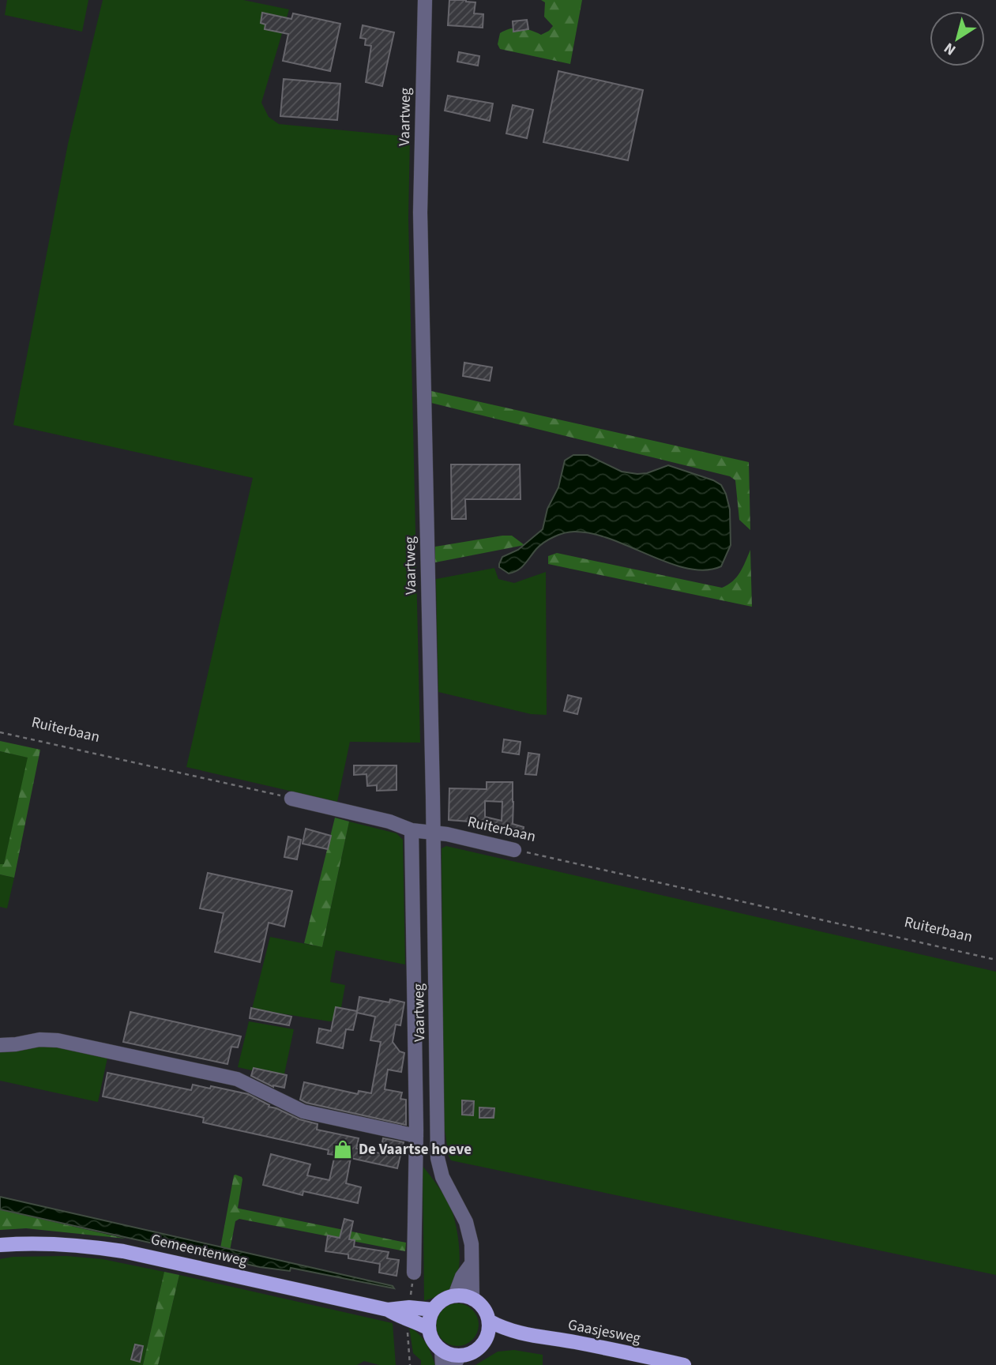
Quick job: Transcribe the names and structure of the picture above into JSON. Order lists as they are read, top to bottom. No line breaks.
{"streets":{"main road":["Gemeentenweg","Gaasjesweg"],"street":["Vaartweg","Ruiterbaan"]},"crossings":[["Vaartweg","Ruiterbaan"],["Vaartweg","Gemeentenweg"],["Vaartweg","Gaasjesweg"],["Gemeentenweg","Gaasjesweg"]],"places":{"shop":["De Vaartse hoeve"]},"north":"bottom left"}
